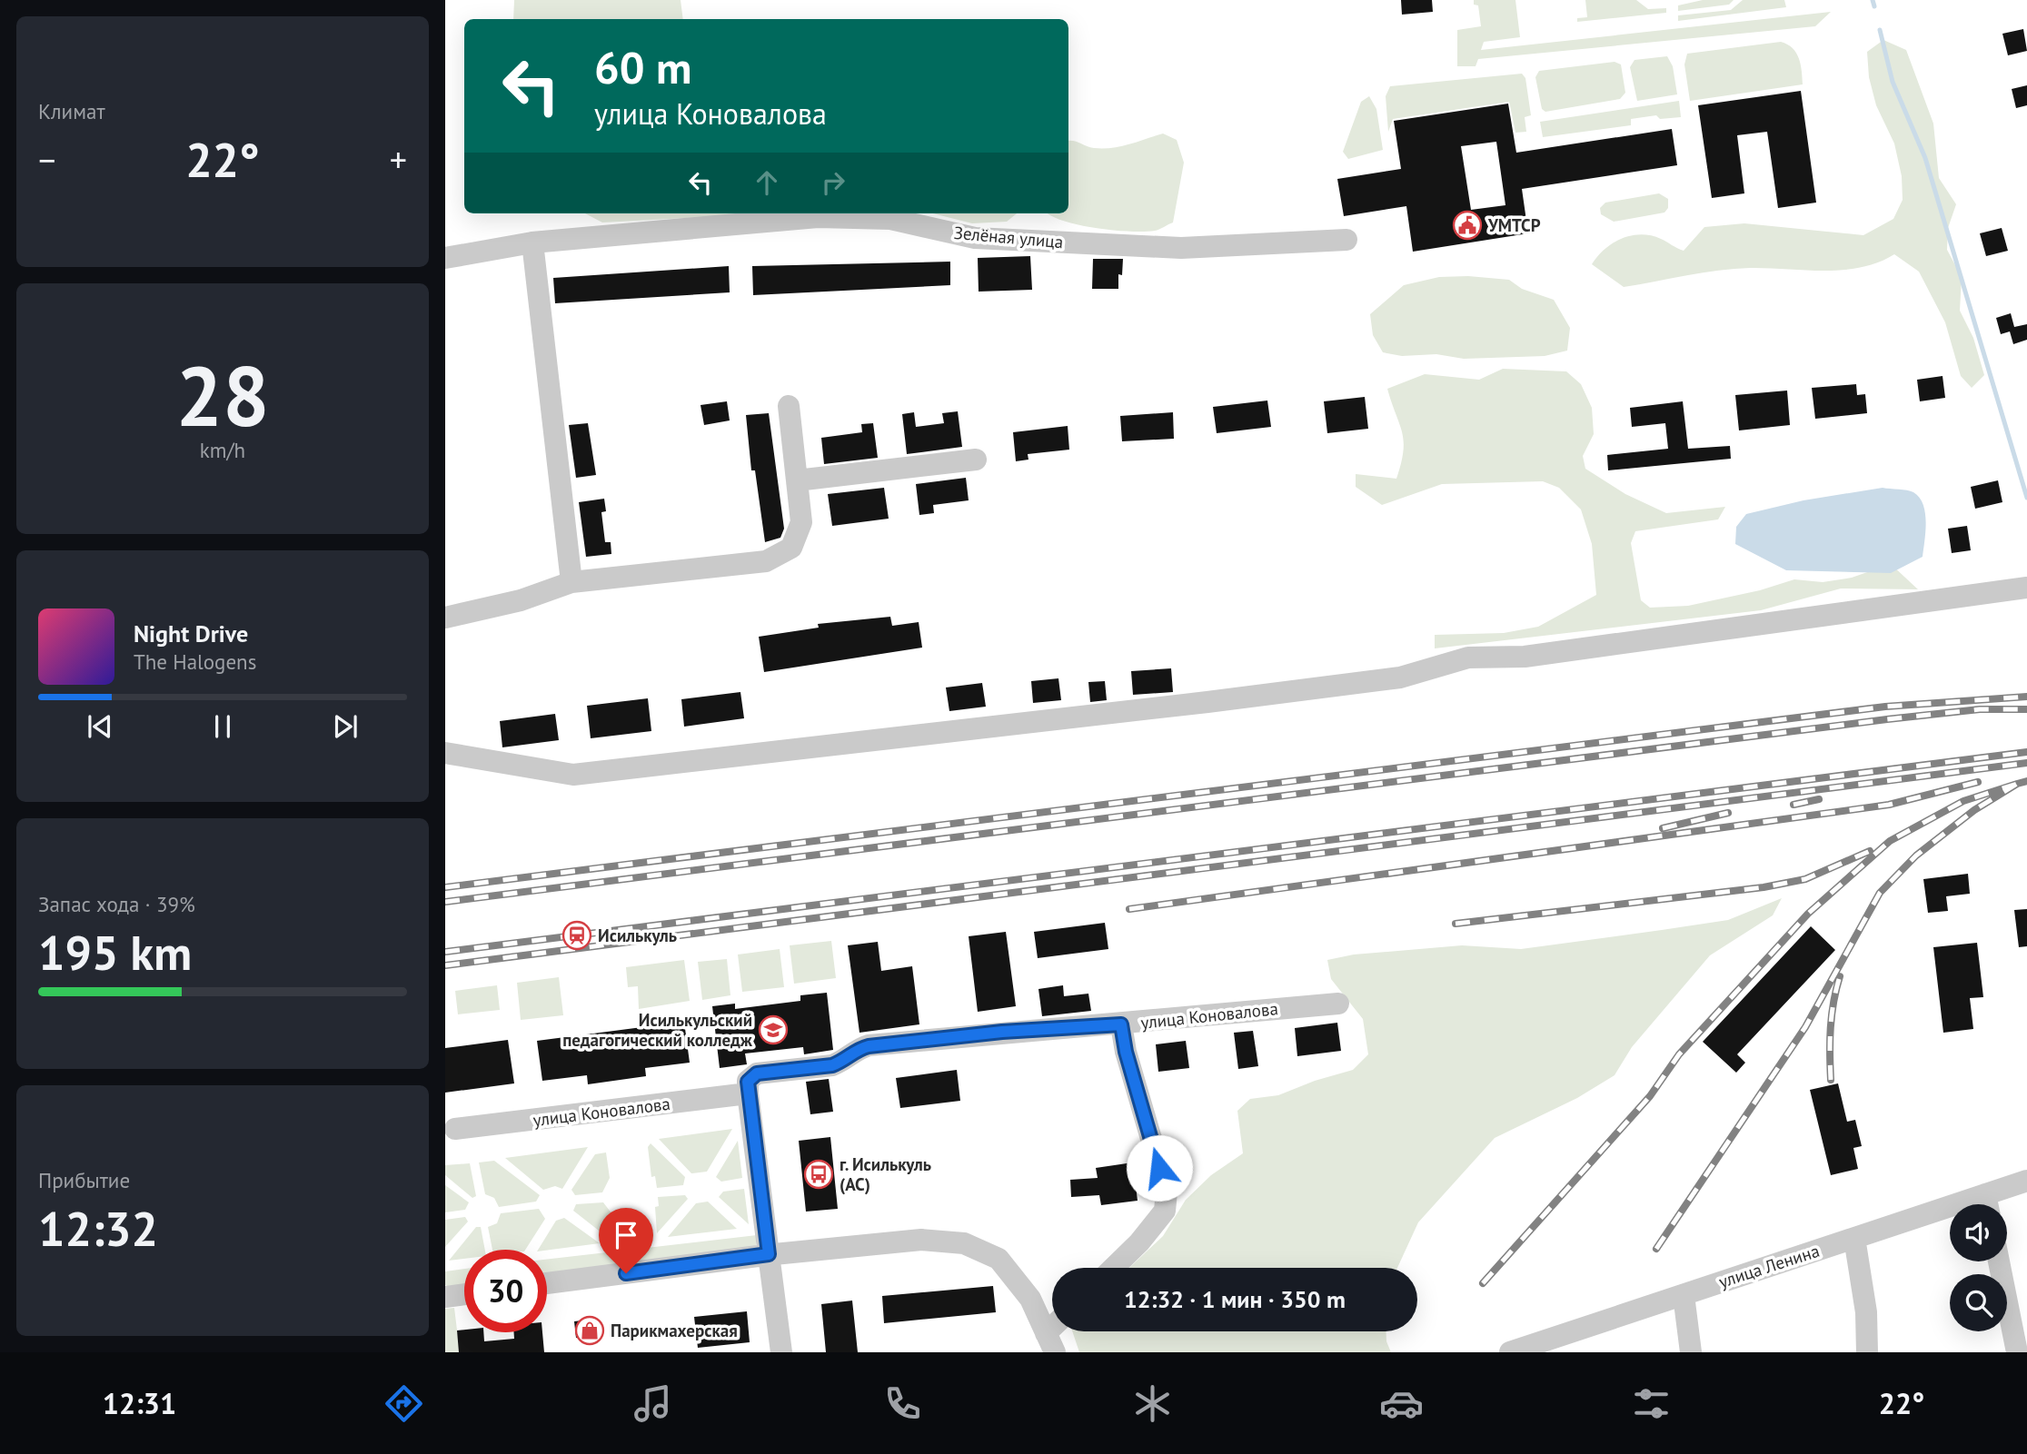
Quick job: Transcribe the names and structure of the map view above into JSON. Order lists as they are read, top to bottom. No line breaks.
{"streets":{"street":["Зелёная улица","улица Коновалова","улица Ленина"]},"places":{"public building":["УМТСР"],"station":["Исилькуль"],"school or university":["Исилькульский педагогический колледж"],"bus stop":["г. Исилькуль (АС)"],"shop":["Парикмахерская"]},"page":{"tile":["Климат",["28","km/h"],["Запас хода · 39%","195 km"],["Прибытие","12:32"]],"turn":["60 m","улица Коновалова"],"heat":["−","22°","+"],"song":["Night Drive","The Halogens"],"limit":"30","trip":"12:32 · 1 мин · 350 m","tabs":["12:31","22°"]}}
